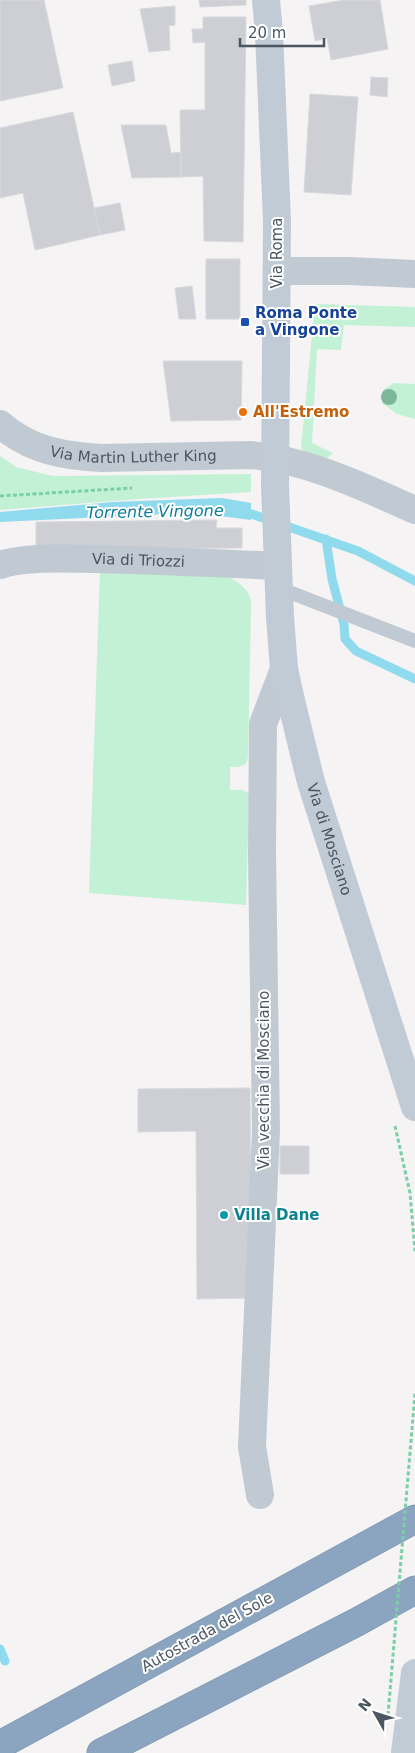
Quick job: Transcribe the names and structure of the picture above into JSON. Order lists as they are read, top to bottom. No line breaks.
{"streets":{"highway":["Autostrada del Sole"],"main road":["Via Roma","Via di Mosciano"],"street":["Via Martin Luther King","Via di Triozzi","Via vecchia di Mosciano"]},"crossings":[["Via Roma","Via Martin Luther King"],["Via Roma","Via di Triozzi"],["Via Roma","Via di Mosciano"],["Via di Triozzi","Via di Mosciano"],["Via di Mosciano","Via vecchia di Mosciano"]],"water":["Torrente Vingone"],"places":{"transit":["Roma Ponte a Vingone"],"other":["All'Estremo","Villa Dane"]},"scale_bar":"20 m","north":"top left"}
